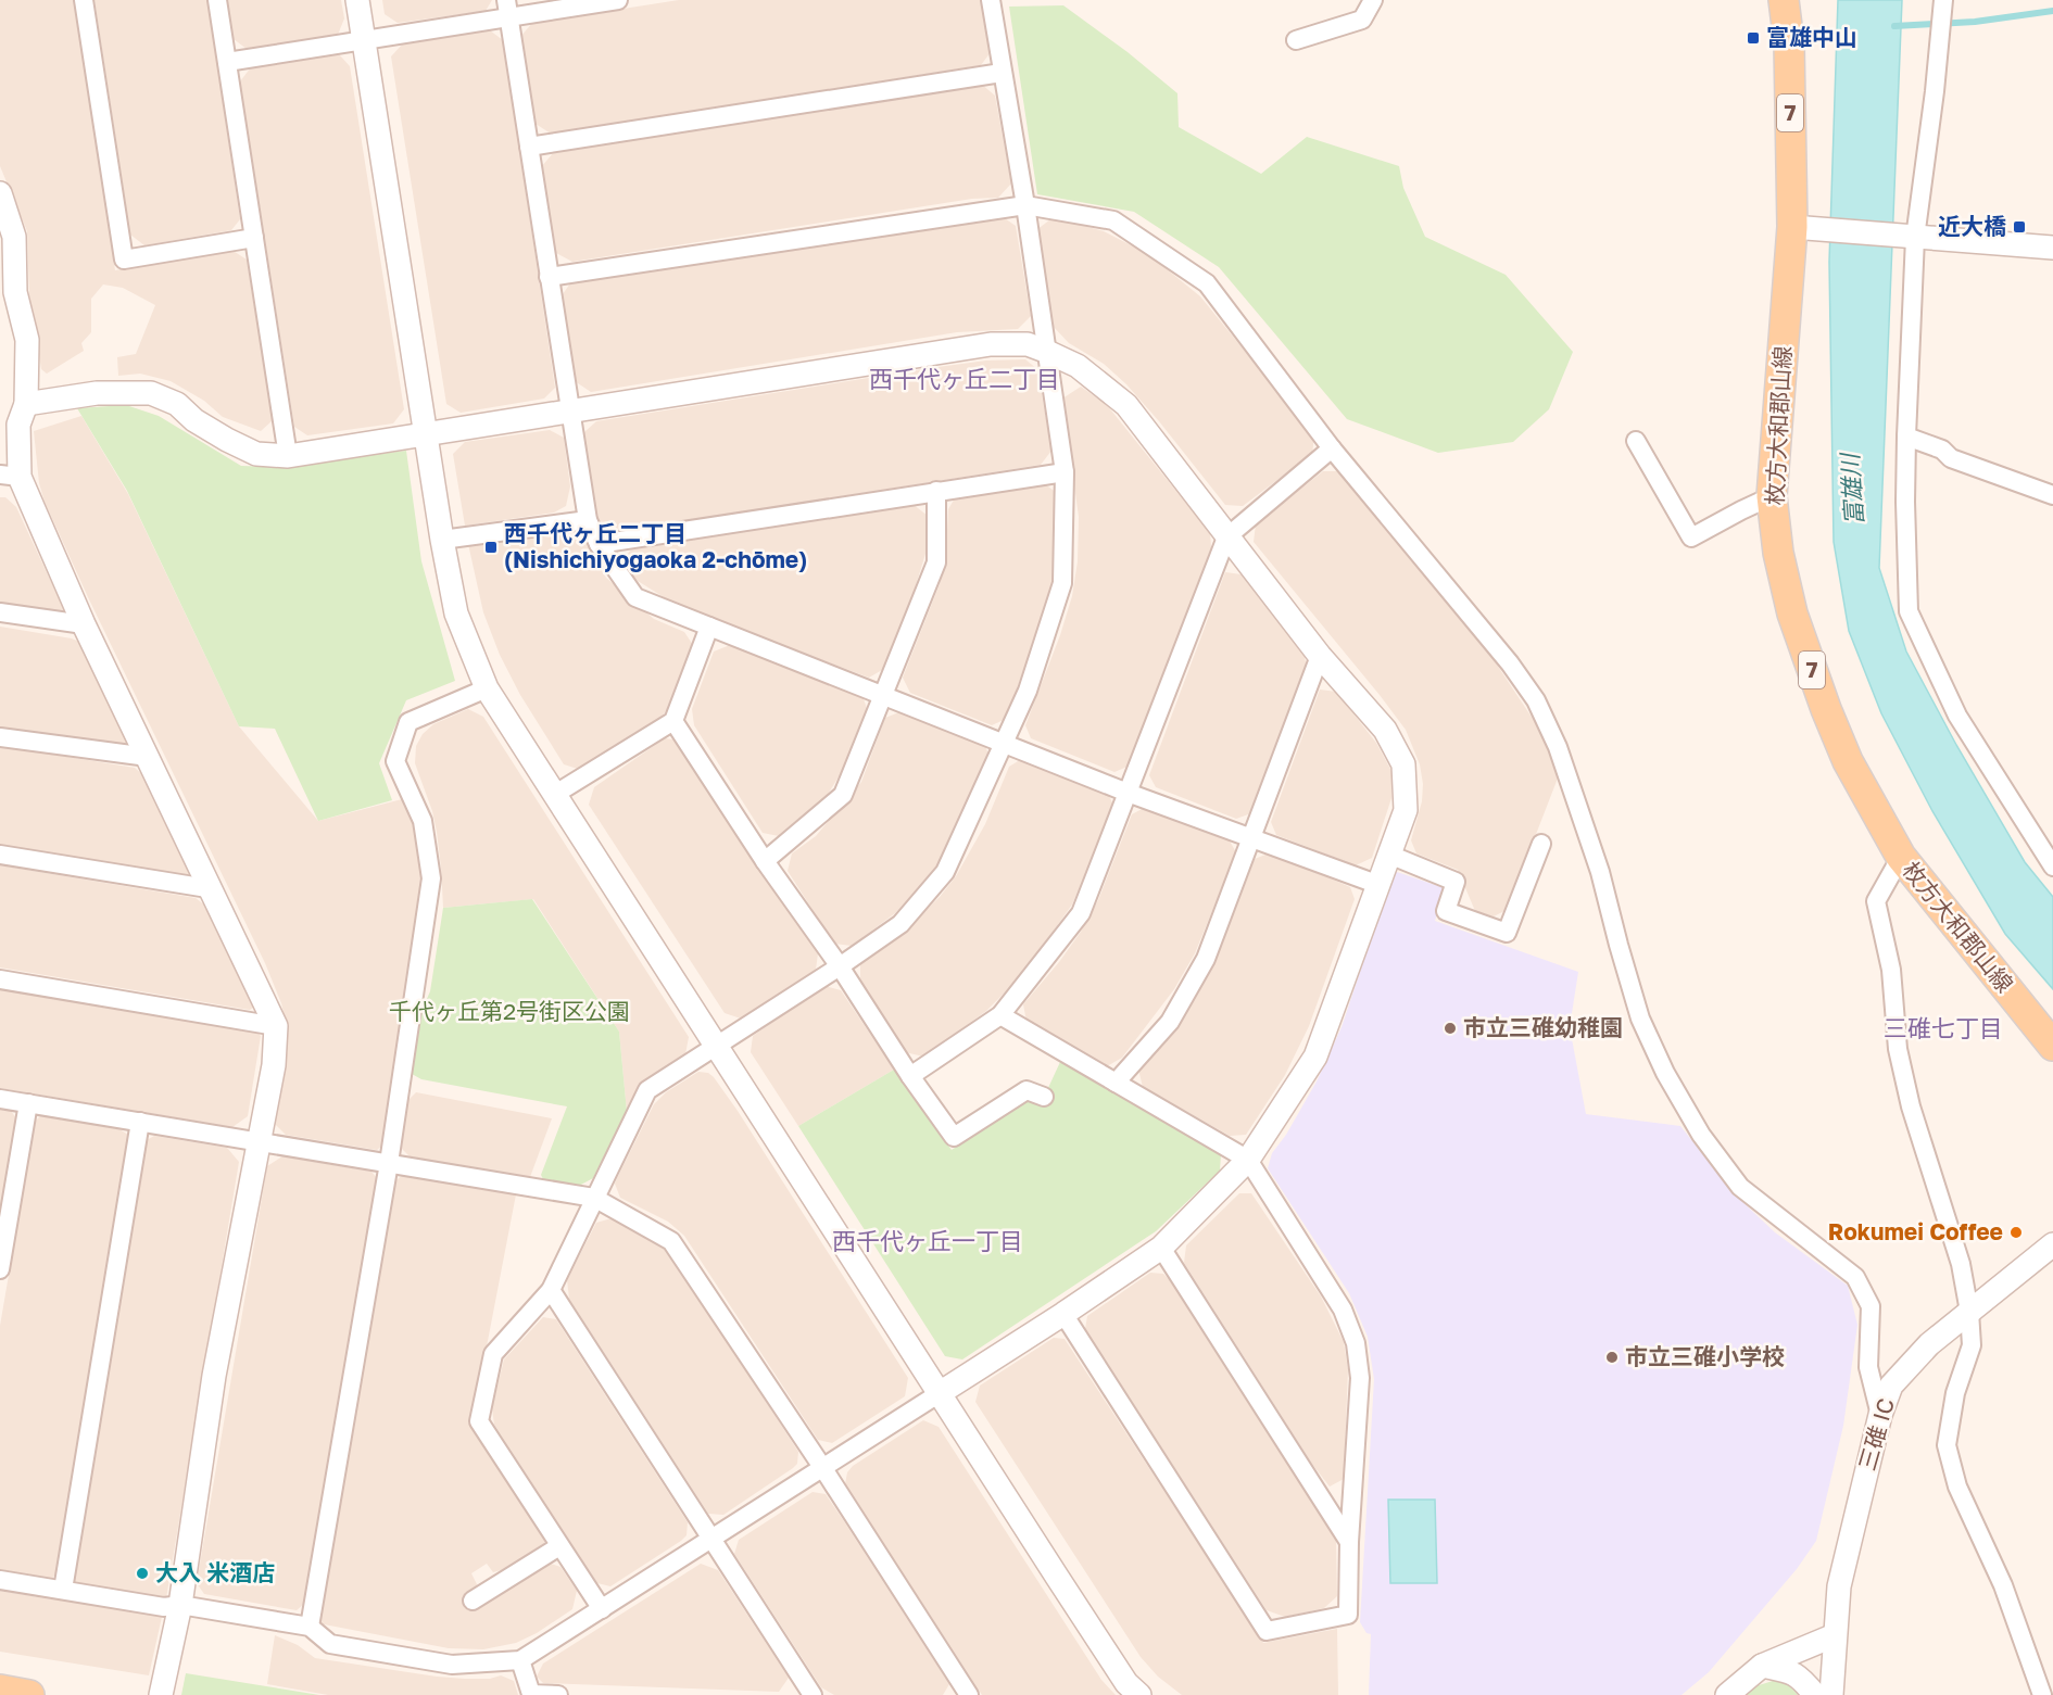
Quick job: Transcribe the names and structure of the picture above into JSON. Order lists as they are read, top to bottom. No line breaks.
{"streets":{"main road":["7","枚方大和郡山線"],"street":["三碓 IC"]},"districts":["西千代ヶ丘二丁目","三碓七丁目","西千代ヶ丘一丁目"],"water":["富雄川"],"parks":["千代ヶ丘第2号街区公園"],"places":{"transit":["富雄中山","近大橋","西千代ヶ丘二丁目 (Nishichiyogaoka 2-chōme)"],"other":["市立三碓幼稚園","Rokumei Coffee","市立三碓小学校","大入 米酒店"]}}
